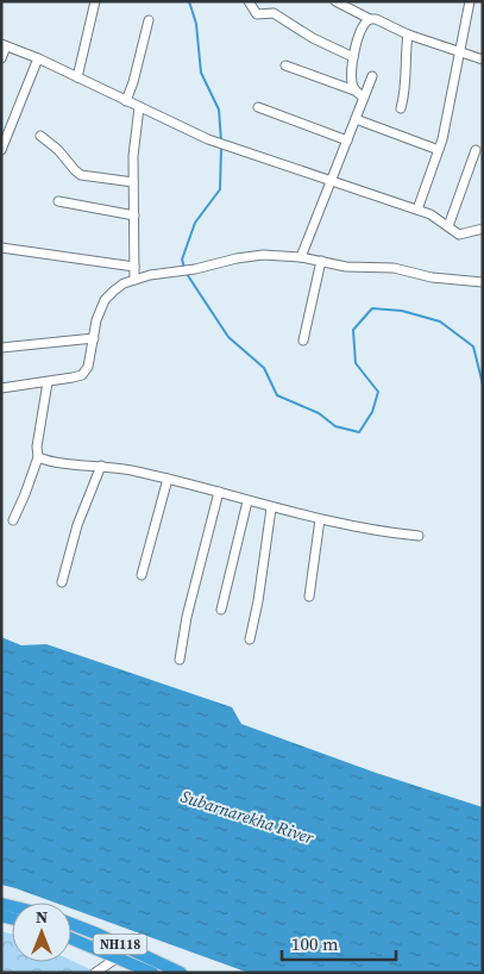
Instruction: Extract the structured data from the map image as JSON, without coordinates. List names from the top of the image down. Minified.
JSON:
{"streets":{"highway":["NH118"]},"water":["Subarnarekha River"],"scale_bar":"100 m","north":"top"}
